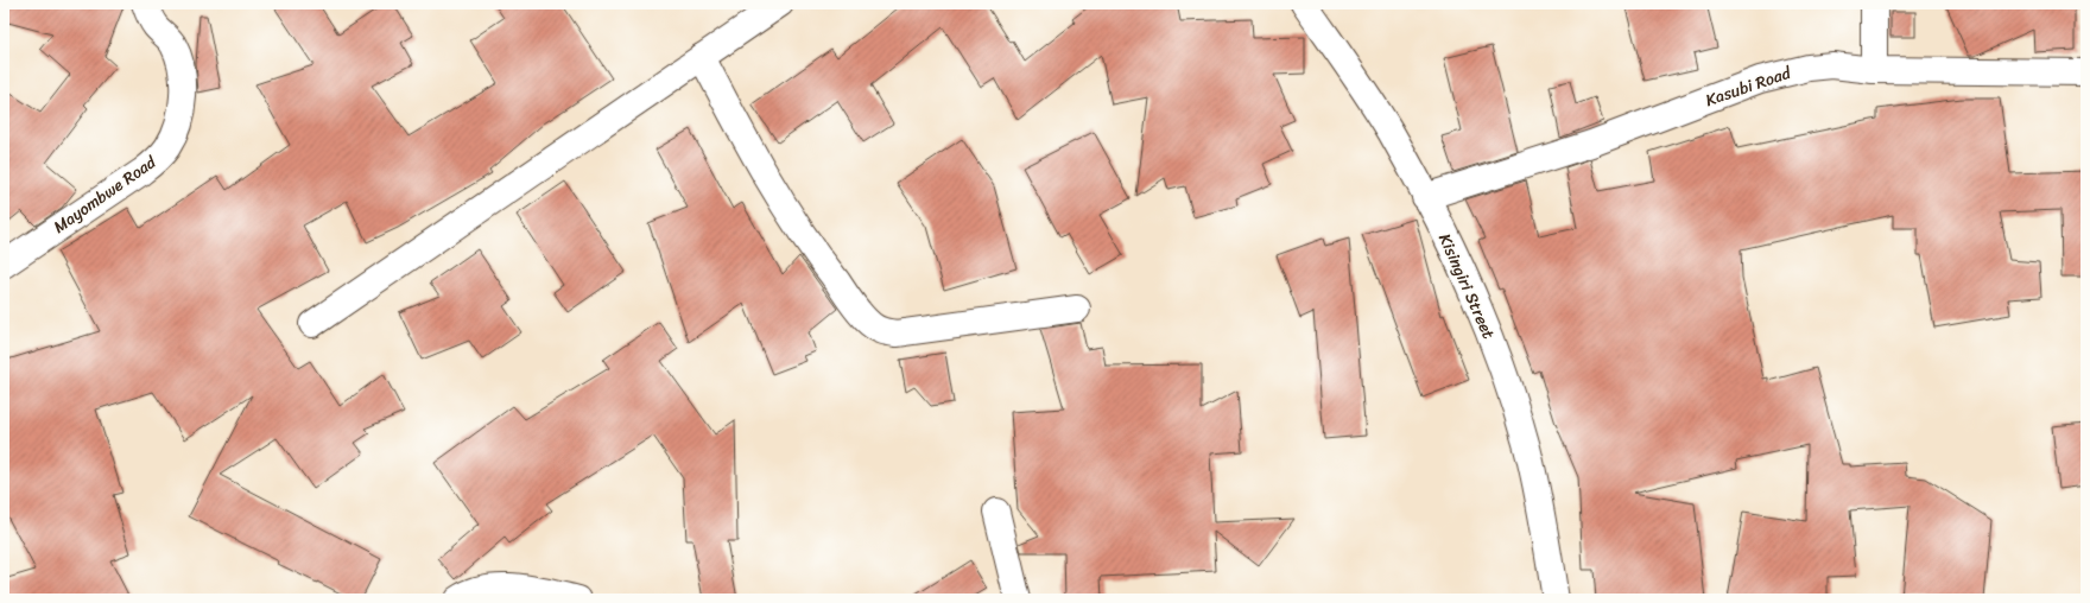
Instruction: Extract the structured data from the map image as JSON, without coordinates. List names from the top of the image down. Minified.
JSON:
{"streets":{"street":["Kasubi Road","Mayombwe Road","Kisingiri Street"]},"crossings":[["Kasubi Road","Kisingiri Street"]]}
